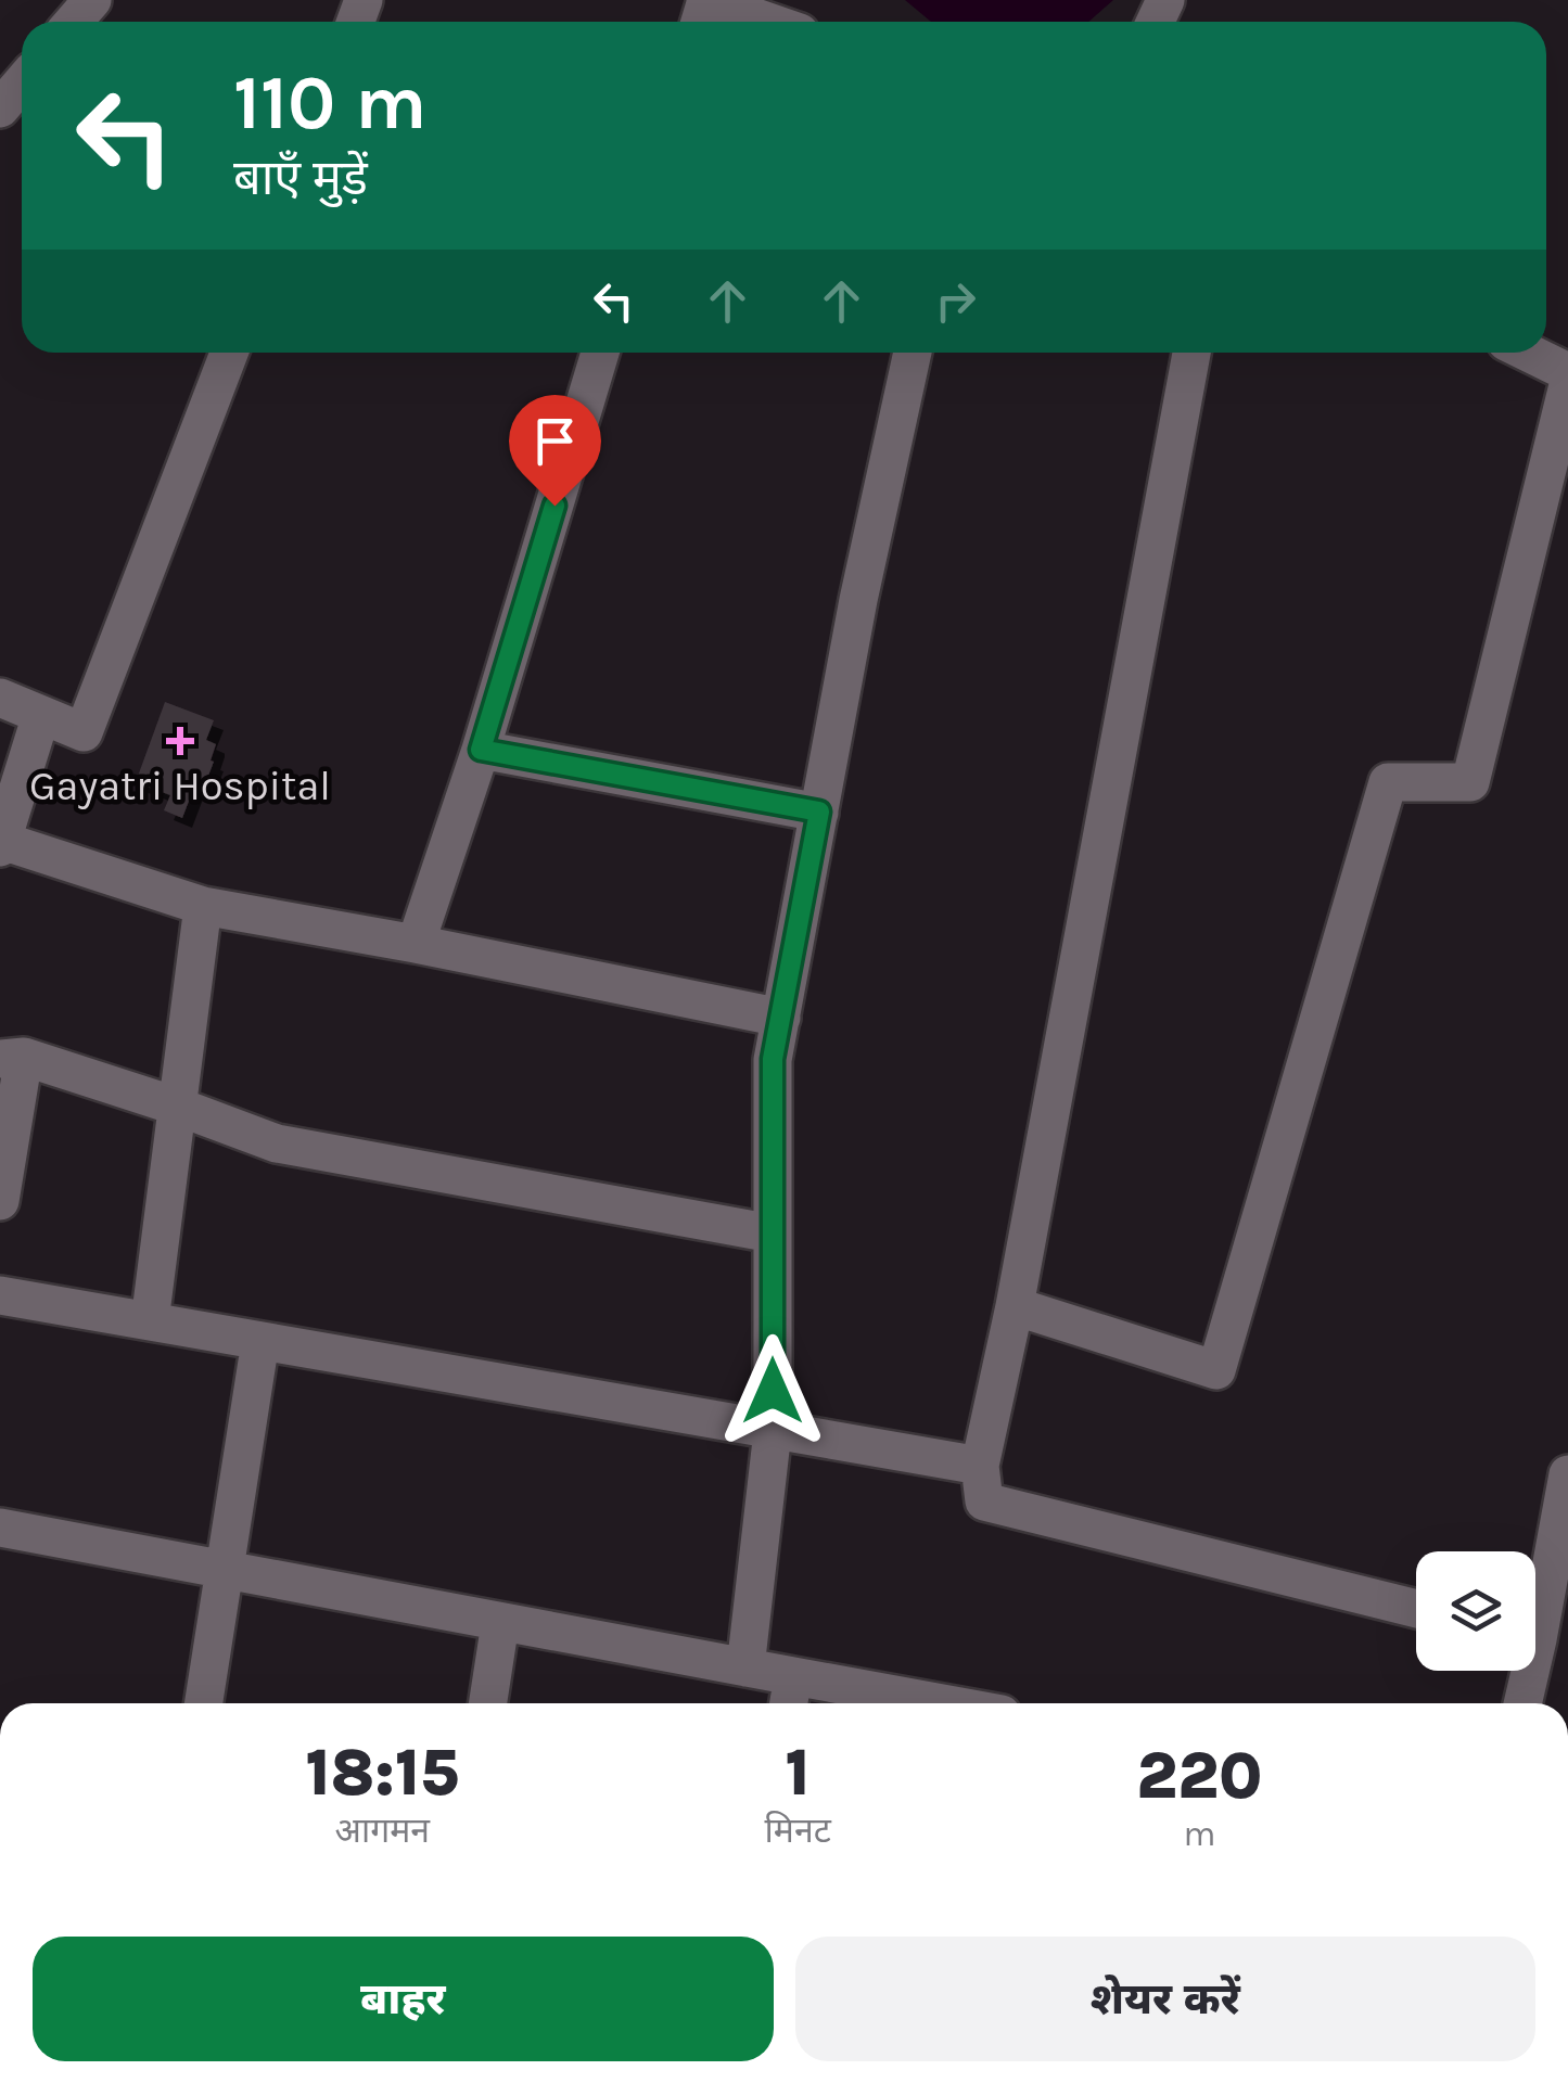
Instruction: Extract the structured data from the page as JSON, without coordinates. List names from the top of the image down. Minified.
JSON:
{"places":{"health":["Gayatri Hospital"]},"page":{"turn":["110 m","बाएँ मुड़ें"],"eta":["18:15","आगमन","1","मिनट","220","m"],"buttons":["बाहर","शेयर करें"]}}
